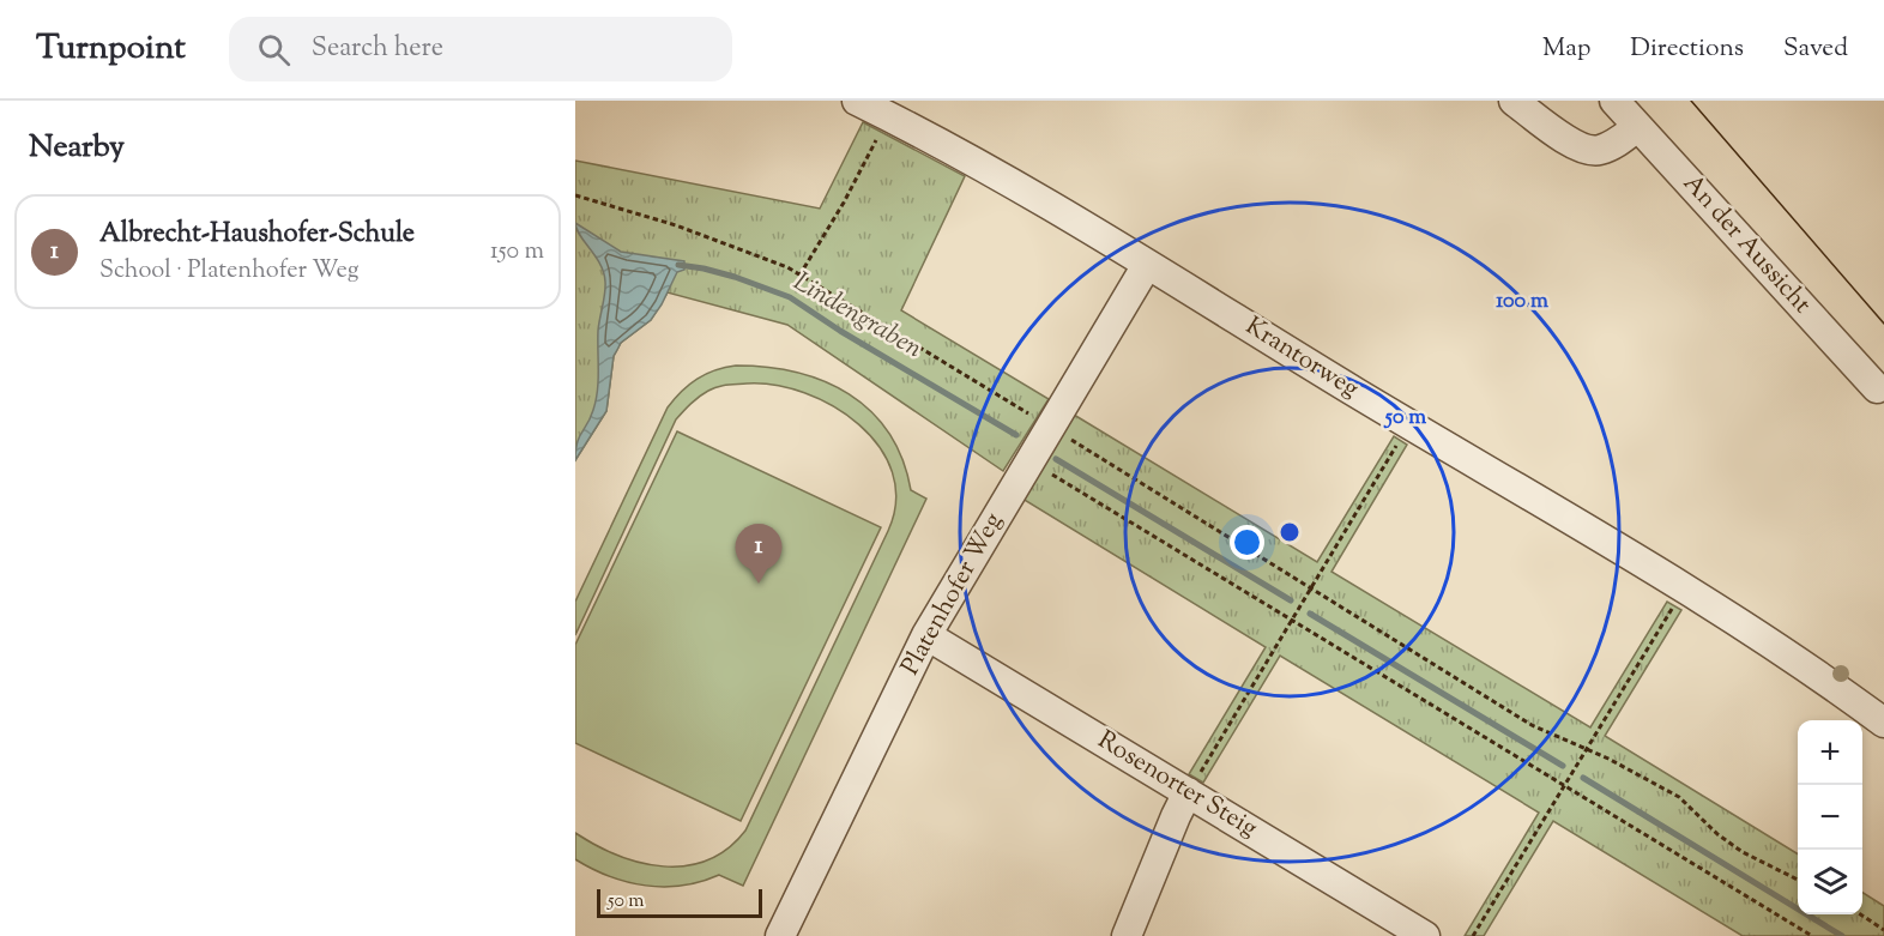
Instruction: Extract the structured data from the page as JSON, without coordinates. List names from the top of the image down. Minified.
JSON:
{"streets":{"street":["An der Aussicht","Krantorweg","Platenhofer Weg","Rosenorter Steig"]},"crossings":[["Krantorweg","Platenhofer Weg"],["Platenhofer Weg","Rosenorter Steig"]],"water":["Lindengraben"],"scale_bar":"50 m","page":{"header":"Turnpoint","search":"Search here","nav":["Map","Directions","Saved"],"heading":"Nearby","list":[{"mark":"1","name":"Albrecht-Haushofer-Schule","note":"School · Platenhofer Weg","value":"150 m"}],"pins":"1","map_buttons":["+","−"],"scale":"50 m"},"rings":["100 m","50 m"]}
